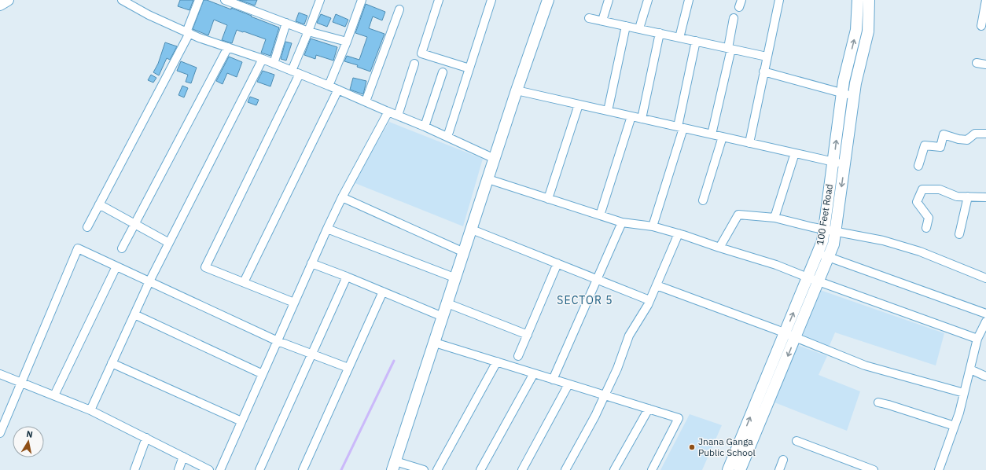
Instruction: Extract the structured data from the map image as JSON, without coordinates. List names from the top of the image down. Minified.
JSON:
{"streets":{"main road":["100 Feet Road"]},"districts":["SECTOR 5"],"places":["Jnana Ganga Public School"],"north":"top"}
